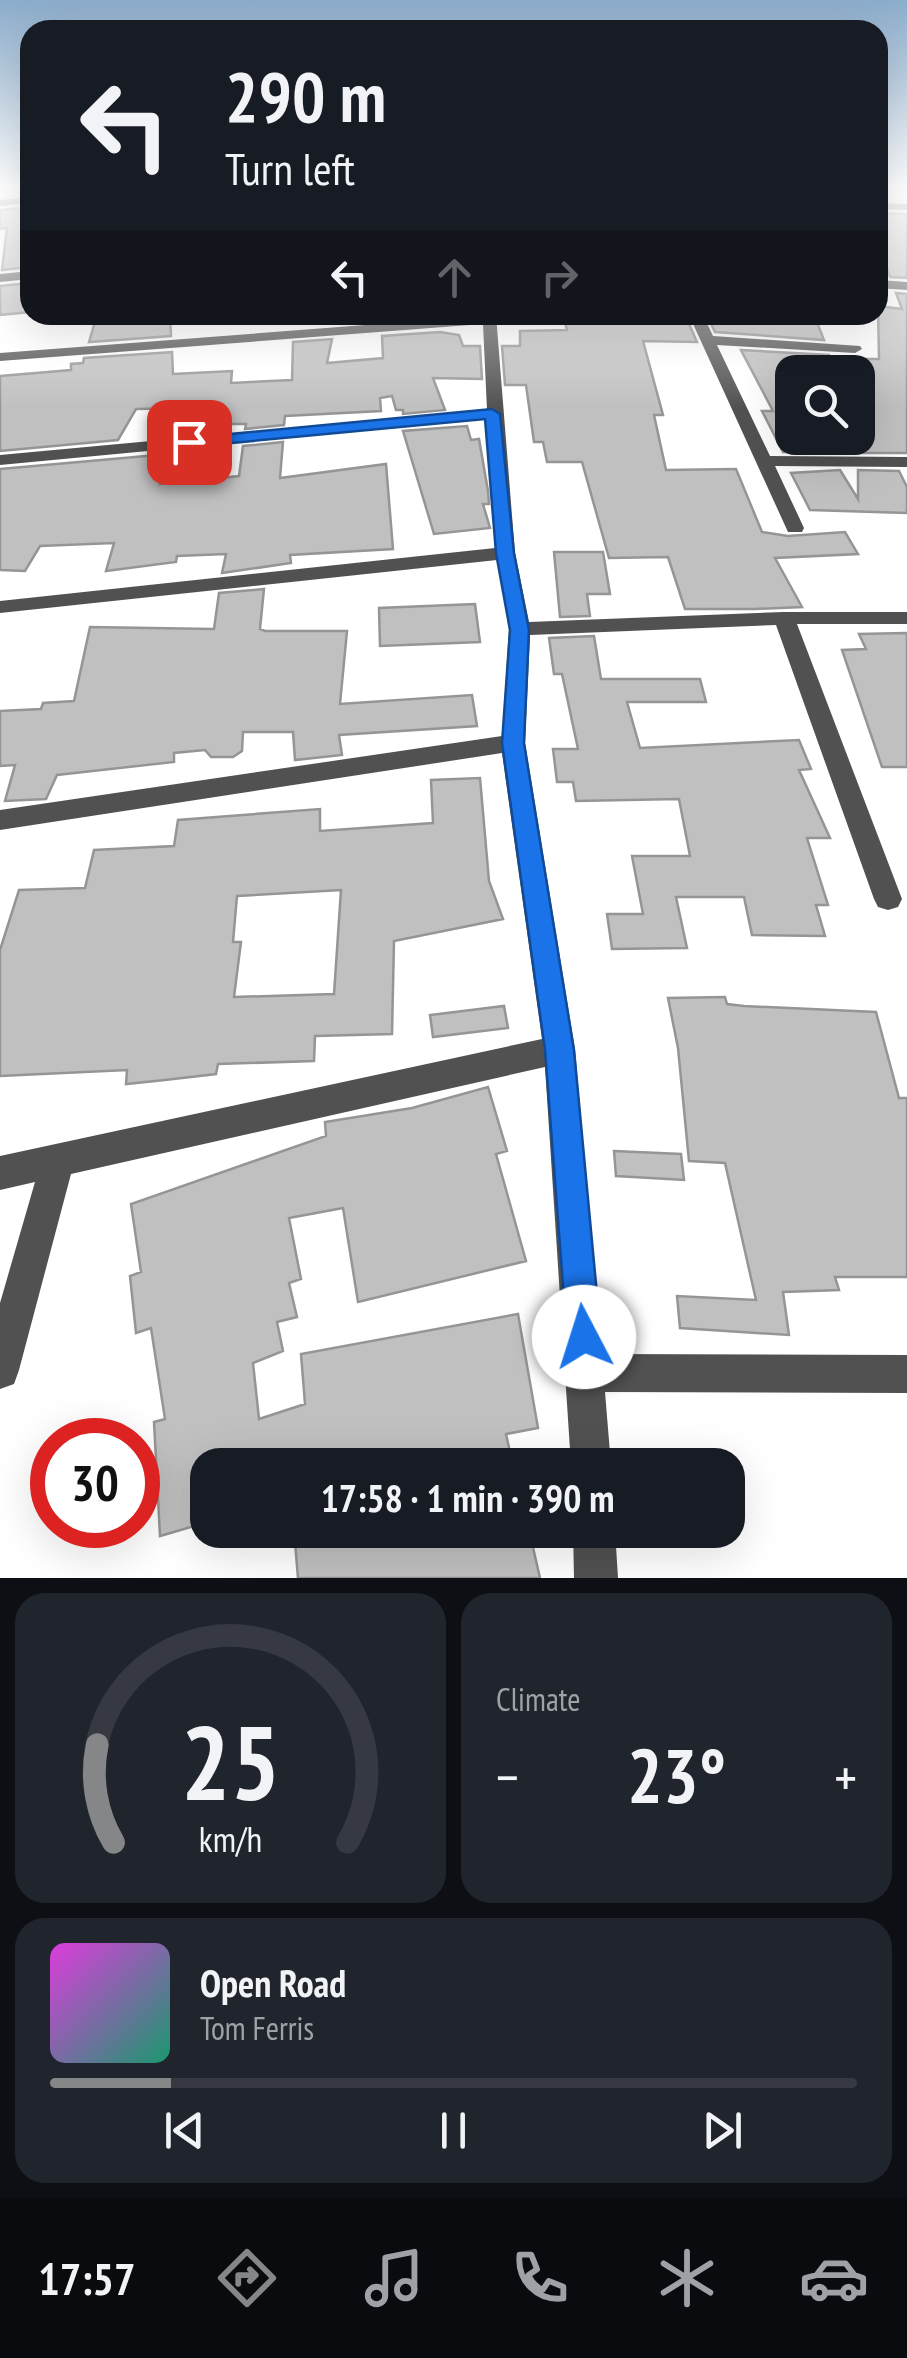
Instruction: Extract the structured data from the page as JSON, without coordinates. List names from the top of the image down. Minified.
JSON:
{"page":{"turn":["290 m","Turn left"],"limit":"30","trip":"17:58 · 1 min · 390 m","tile":"Climate","heat":["−","23°","+"],"song":["Open Road","Tom Ferris"],"tabs":"17:57","gauge":["25","km/h"]}}
